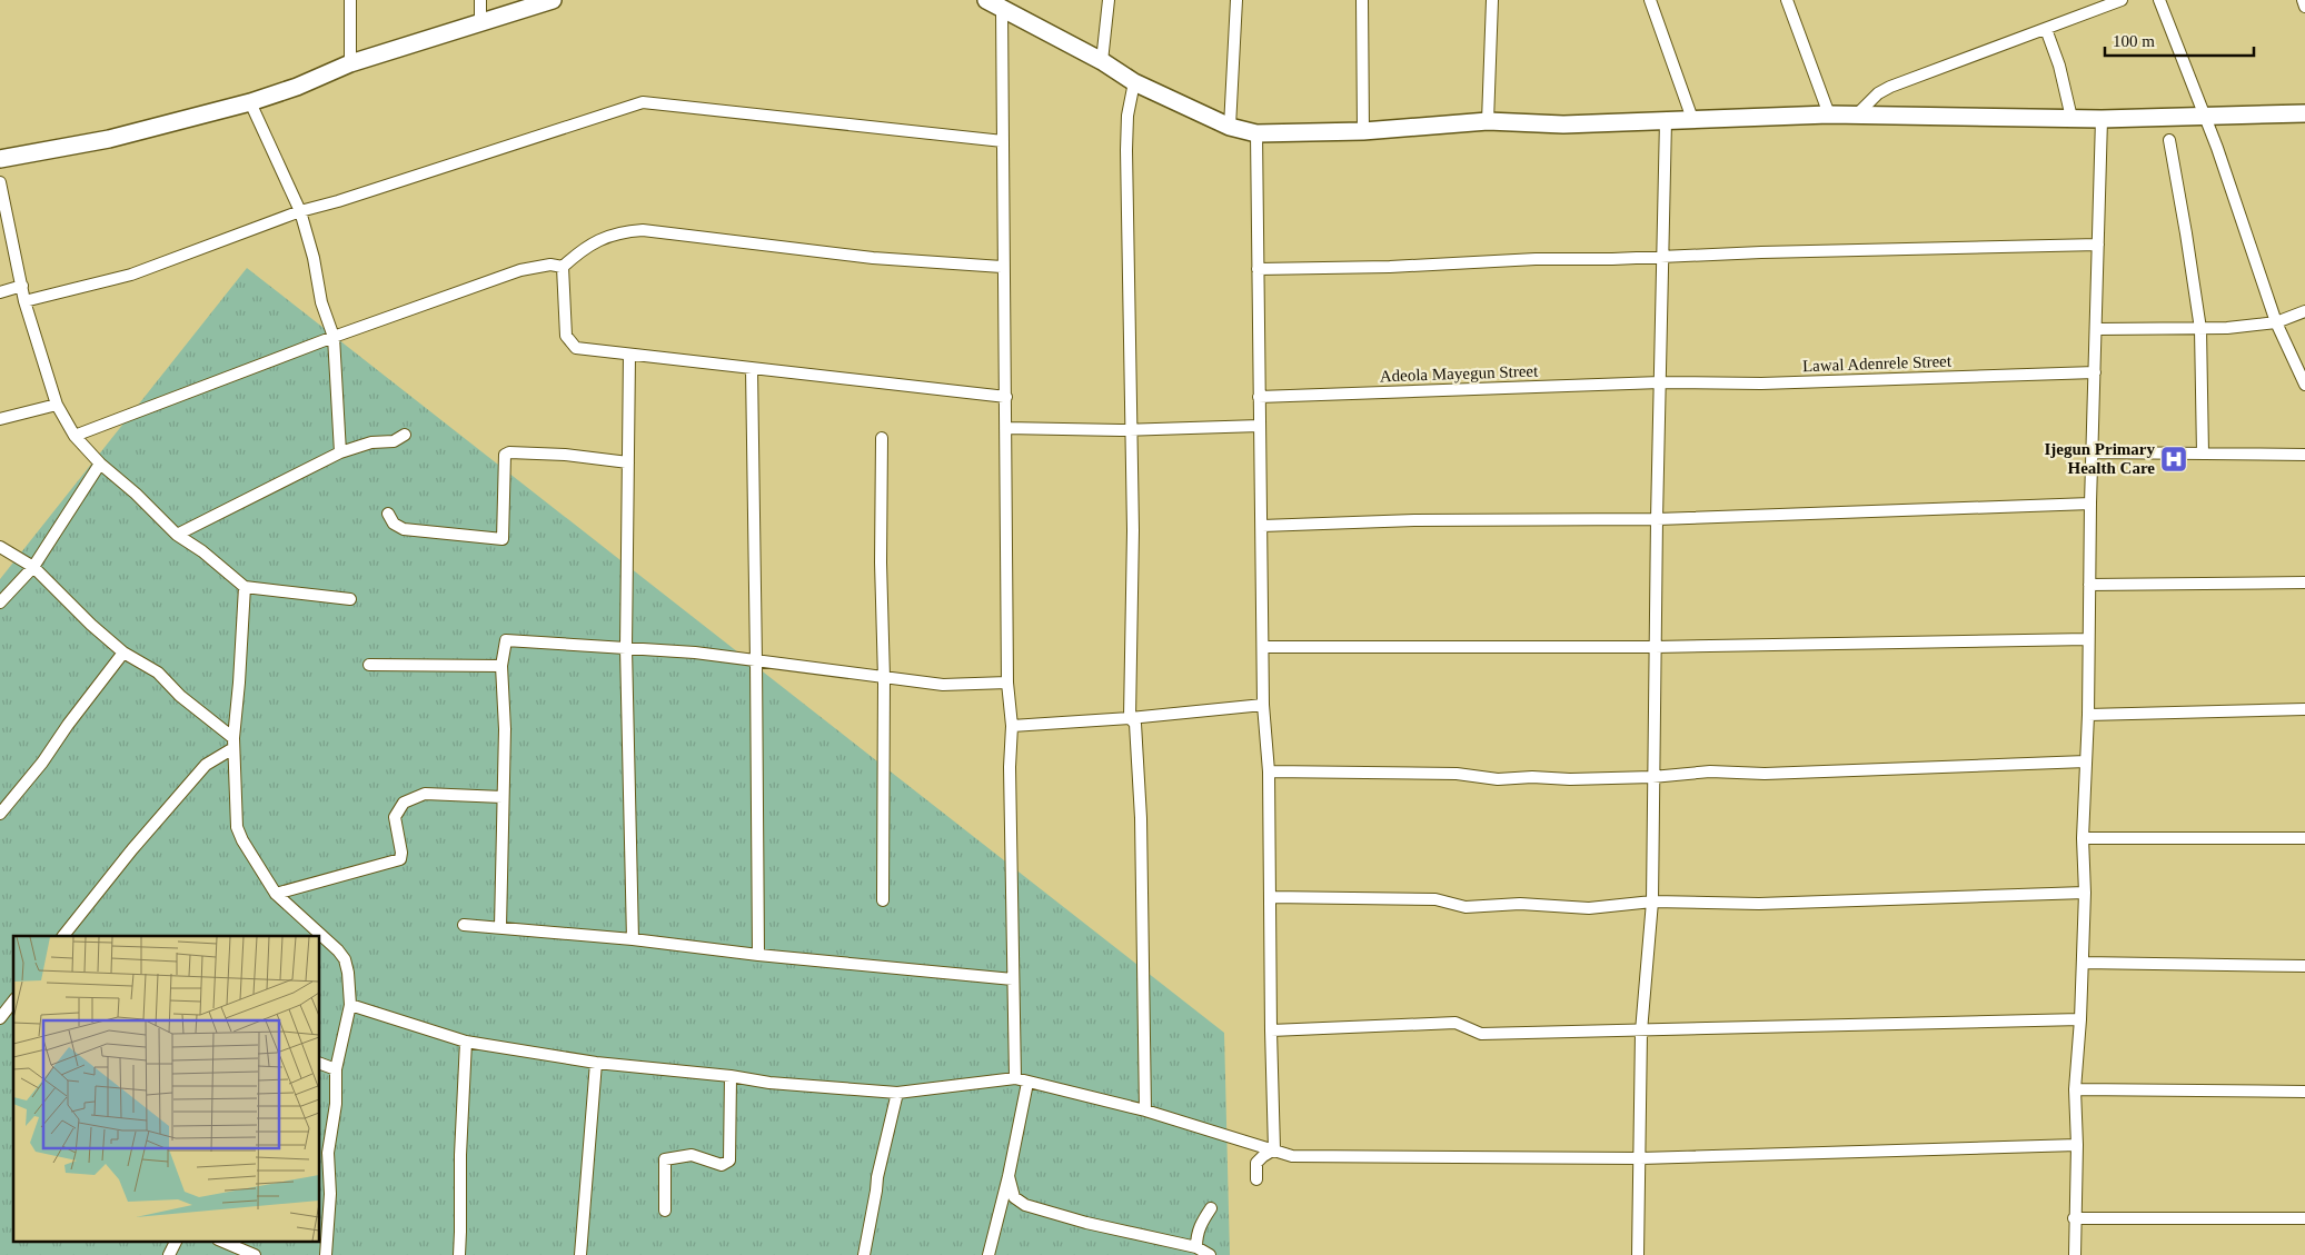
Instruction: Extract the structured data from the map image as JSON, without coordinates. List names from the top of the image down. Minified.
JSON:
{"streets":{"street":["Lawal Adenrele Street","Adeola Mayegun Street"]},"crossings":[["Lawal Adenrele Street","Adeola Mayegun Street"]],"places":{"hospital":["Ijegun Primary Health Care"]},"scale_bar":"100 m"}
